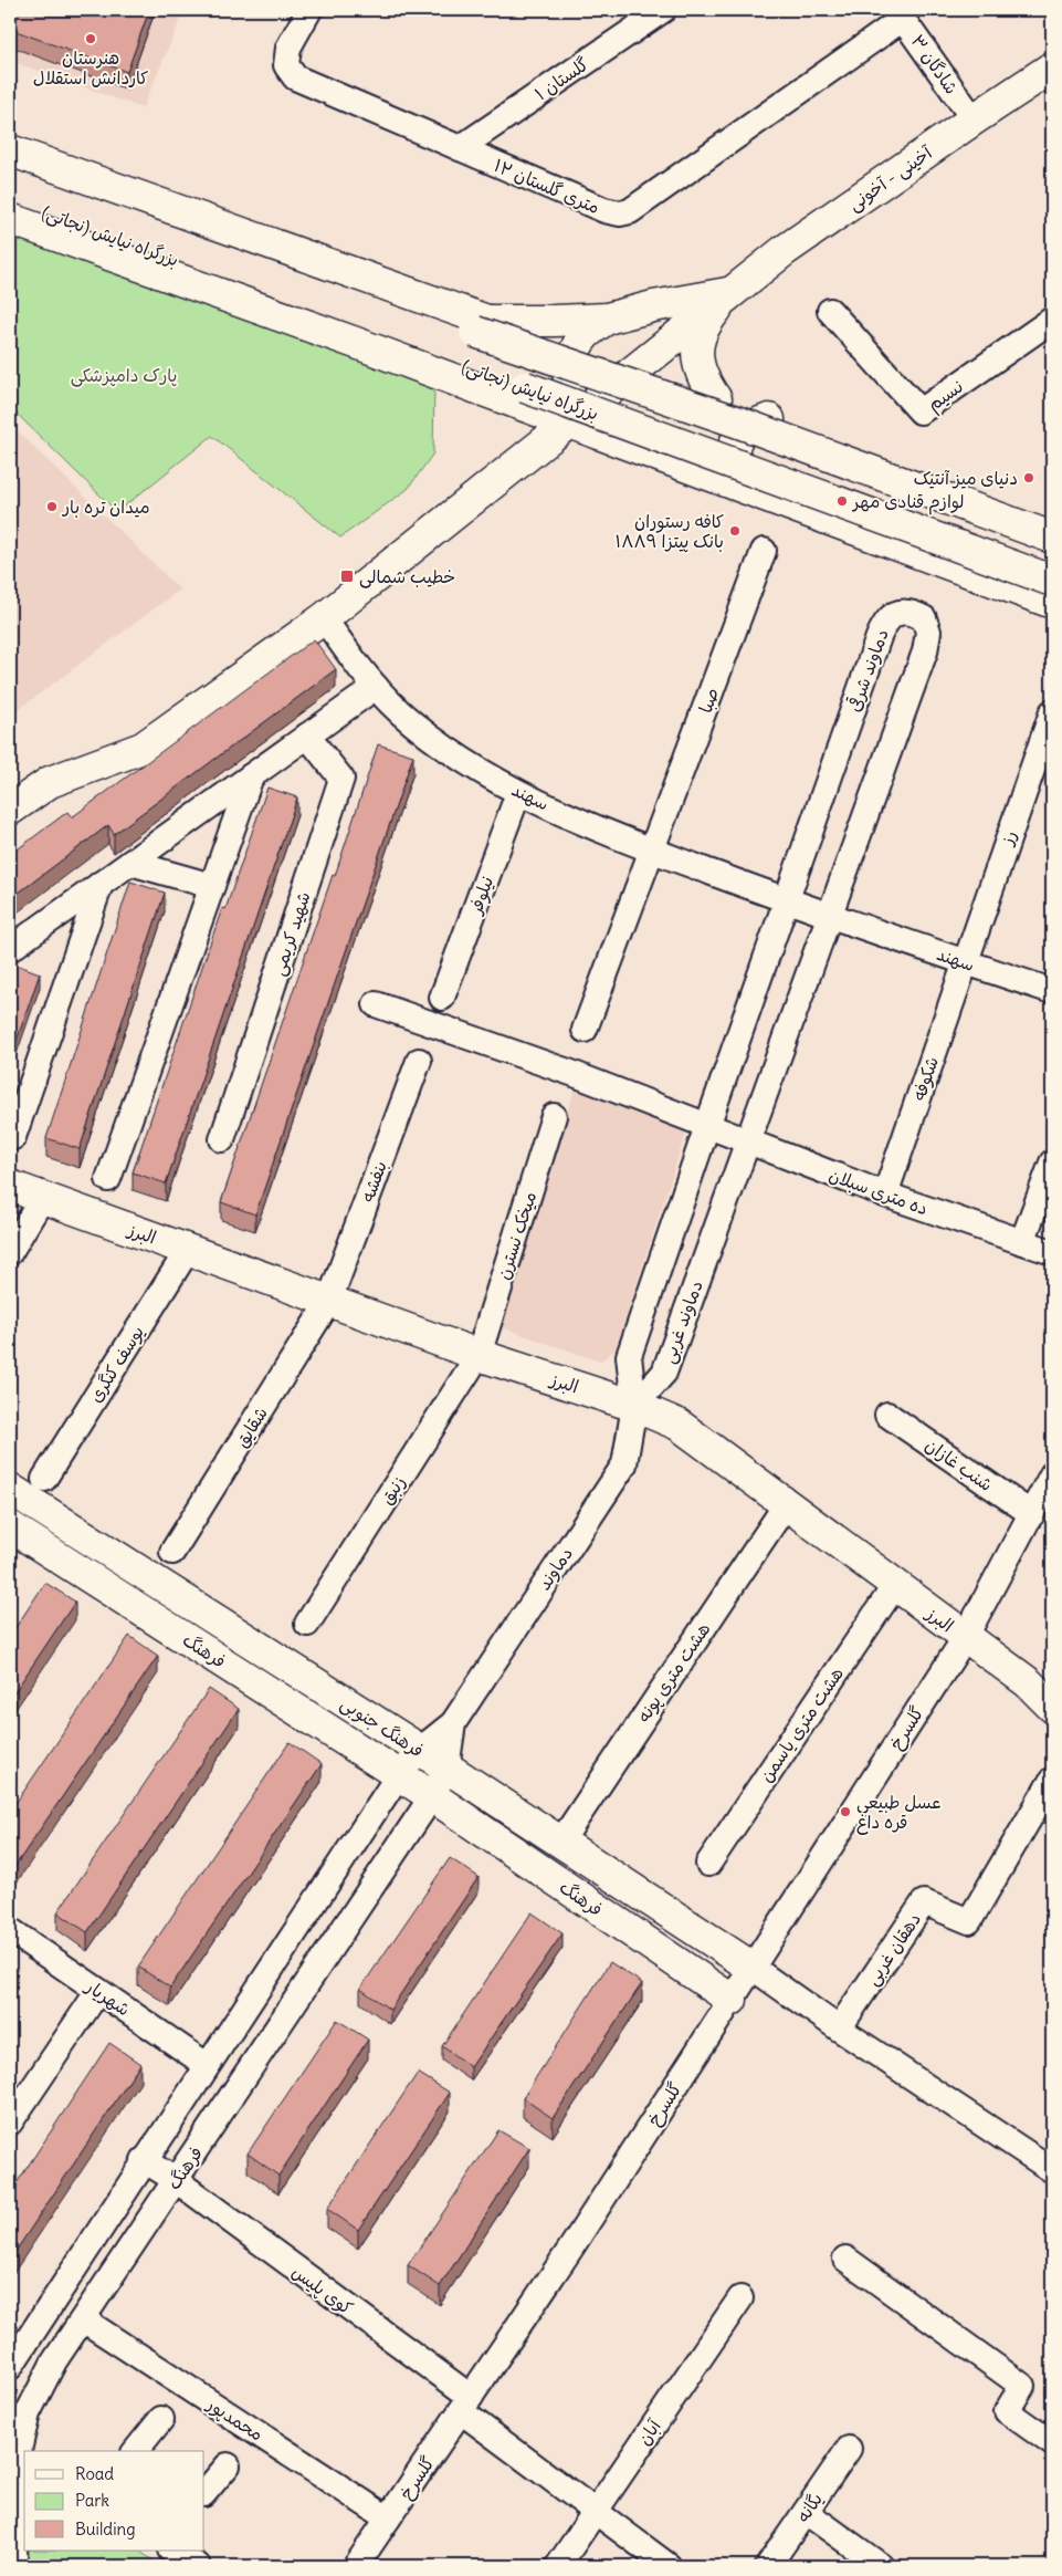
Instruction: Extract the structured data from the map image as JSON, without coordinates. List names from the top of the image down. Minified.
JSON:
{"streets":{"main road":["آخینی - آخونی","بزرگراه نیایش (نجاتی)","البرز","فرهنگ","فرهنگ جنوبی"],"street":["شادگان ۳","گلستان ۱","۱۲ متری گلستان","نسیم","دماوند شرقی","صبا","سهند","رز","نیلوفر","شهید کریمی","شکوفه","بنفشه","ده متری سبلان","میخک نسترن","دماوند غربی","یوسف کنگری","شقایق","شنب غازان","زنبق","دماوند","هشت متری پونه","هشت متری یاسمن","گلسرخ","دهقان غربی","شهریار","کوی پلیس","محمدپور","آبان","یگانه"]},"crossings":[["شادگان ۳","آخینی - آخونی"],["شادگان ۳","۱۲ متری گلستان"],["گلستان ۱","۱۲ متری گلستان"],["دماوند شرقی","سهند"],["دماوند شرقی","دماوند غربی"],["صبا","سهند"],["سهند","رز"],["سهند","نیلوفر"],["سهند","شکوفه"],["سهند","دماوند غربی"],["رز","شکوفه"],["شکوفه","ده متری سبلان"],["بنفشه","البرز"],["بنفشه","شقایق"],["ده متری سبلان","دماوند غربی"],["البرز","میخک نسترن"],["البرز","دماوند غربی"],["البرز","یوسف کنگری"],["البرز","شقایق"],["البرز","زنبق"],["البرز","دماوند"],["البرز","هشت متری پونه"],["البرز","هشت متری یاسمن"],["البرز","گلسرخ"],["میخک نسترن","زنبق"],["دماوند غربی","دماوند"],["شنب غازان","گلسرخ"],["دماوند","فرهنگ"],["فرهنگ","فرهنگ جنوبی"],["فرهنگ","گلسرخ"],["فرهنگ","کوی پلیس"],["فرهنگ","محمدپور"],["هشت متری پونه","فرهنگ جنوبی"],["فرهنگ جنوبی","گلسرخ"],["گلسرخ","کوی پلیس"],["گلسرخ","محمدپور"],["کوی پلیس","آبان"]],"parks":["پارک دامپزشکی"],"places":{"other":["هنرستان کاردانش استقلال","دنیای میز آنتیک","لوازم قنادی مهر","میدان تره بار","کافه رستوران بانک پیتزا ۱۸۸۹","عسل طبیعی قره داغ"],"transit":["خطیب شمالی"]},"legend":["Road","Park","Building"]}
